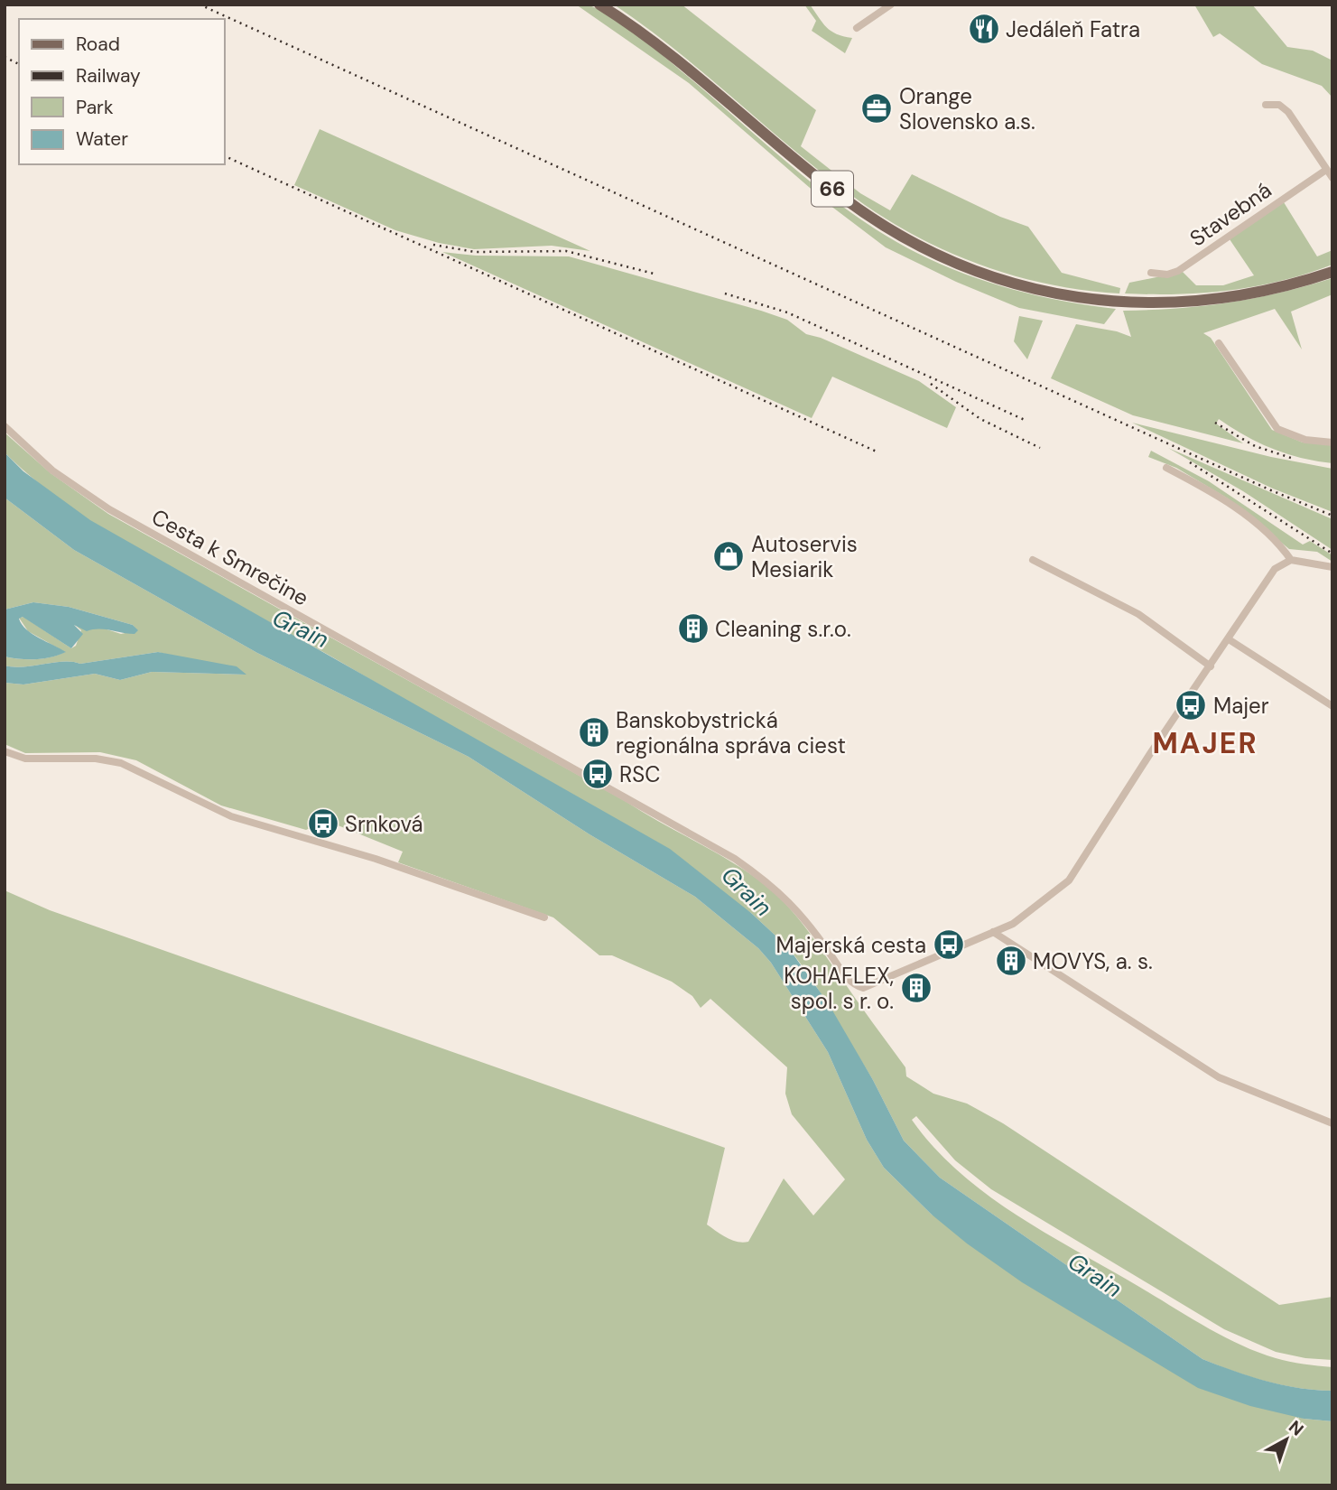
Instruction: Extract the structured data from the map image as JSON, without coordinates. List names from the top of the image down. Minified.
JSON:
{"streets":{"main road":["66"],"street":["Stavebná","Cesta k Smrečine"]},"districts":["MAJER"],"water":["Grain"],"places":{"restaurant":["Jedáleň Fatra"],"office":["Orange Slovensko a.s."],"shop":["Autoservis Mesiarik"],"building":["Cleaning s.r.o.","Banskobystrická regionálna správa ciest","MOVYS, a. s.","KOHAFLEX, spol. s r. o."],"bus stop":["Majer","RSC","Srnková","Majerská cesta"]},"legend":["Road","Railway","Park","Water"],"north":"top right"}
